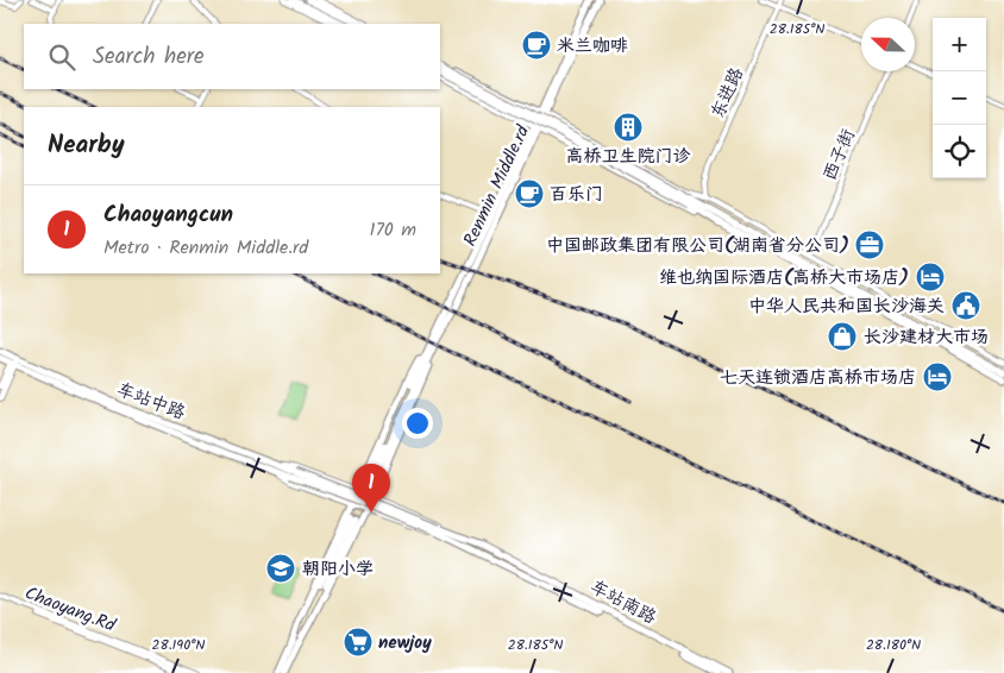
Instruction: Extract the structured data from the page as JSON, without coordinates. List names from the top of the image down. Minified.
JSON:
{"streets":{"main road":["Renmin Middle.rd","车站中路","车站南路"],"street":["东进路","西子街","Chaoyang.Rd"]},"crossings":[["车站中路","车站南路"]],"places":{"cafe":["米兰咖啡","百乐门"],"building":["高桥卫生院门诊"],"office":["中国邮政集团有限公司(湖南省分公司)"],"hotel":["维也纳国际酒店(高桥大市场店)","七天连锁酒店高桥市场店"],"public building":["中华人民共和国长沙海关"],"shop":["长沙建材大市场"],"school or university":["朝阳小学"],"supermarket":["newjoy"]},"north":"left","page":{"map_buttons":["+","−"],"search":"Search here","heading":"Nearby","list":[{"mark":"1","name":"Chaoyangcun","note":"Metro · Renmin Middle.rd","value":"170 m"}],"pins":"1"},"coordinates":["28.185°N","28.190°N","28.180°N"]}
